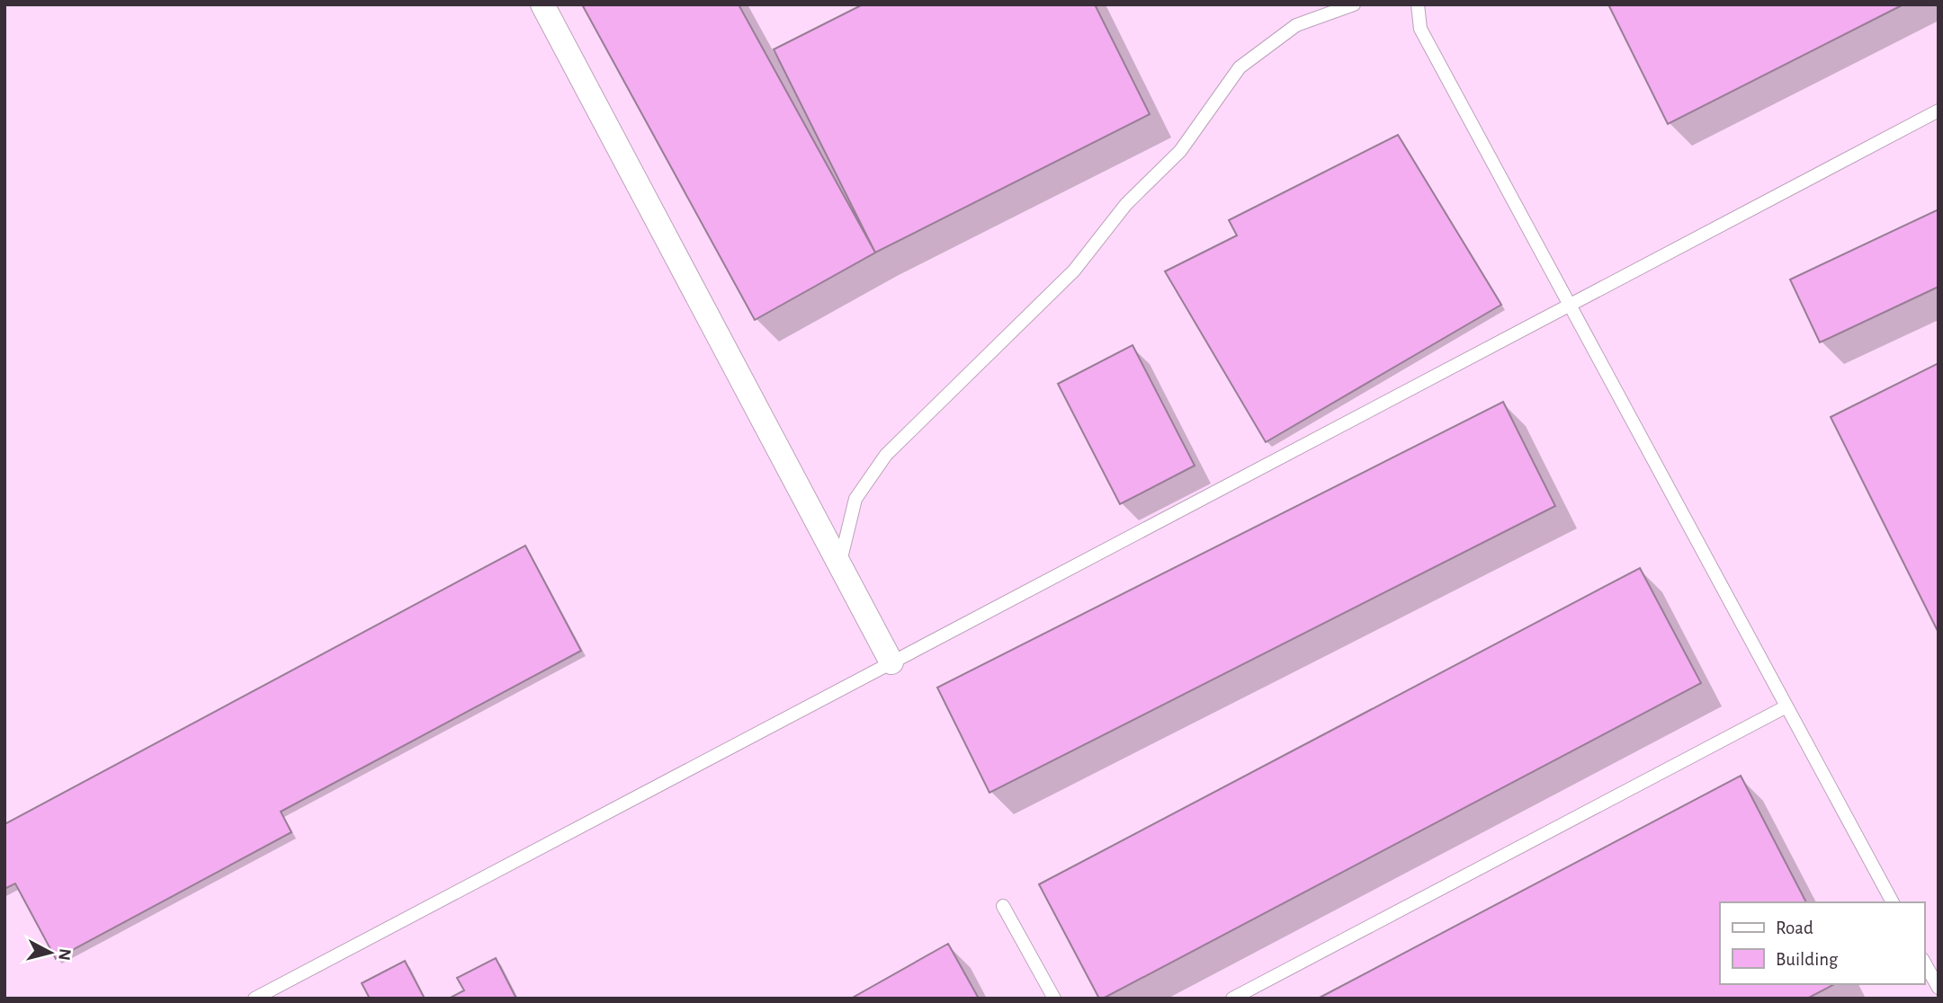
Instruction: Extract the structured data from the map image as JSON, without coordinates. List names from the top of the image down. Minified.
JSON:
{"legend":["Road","Building"],"north":"right"}
